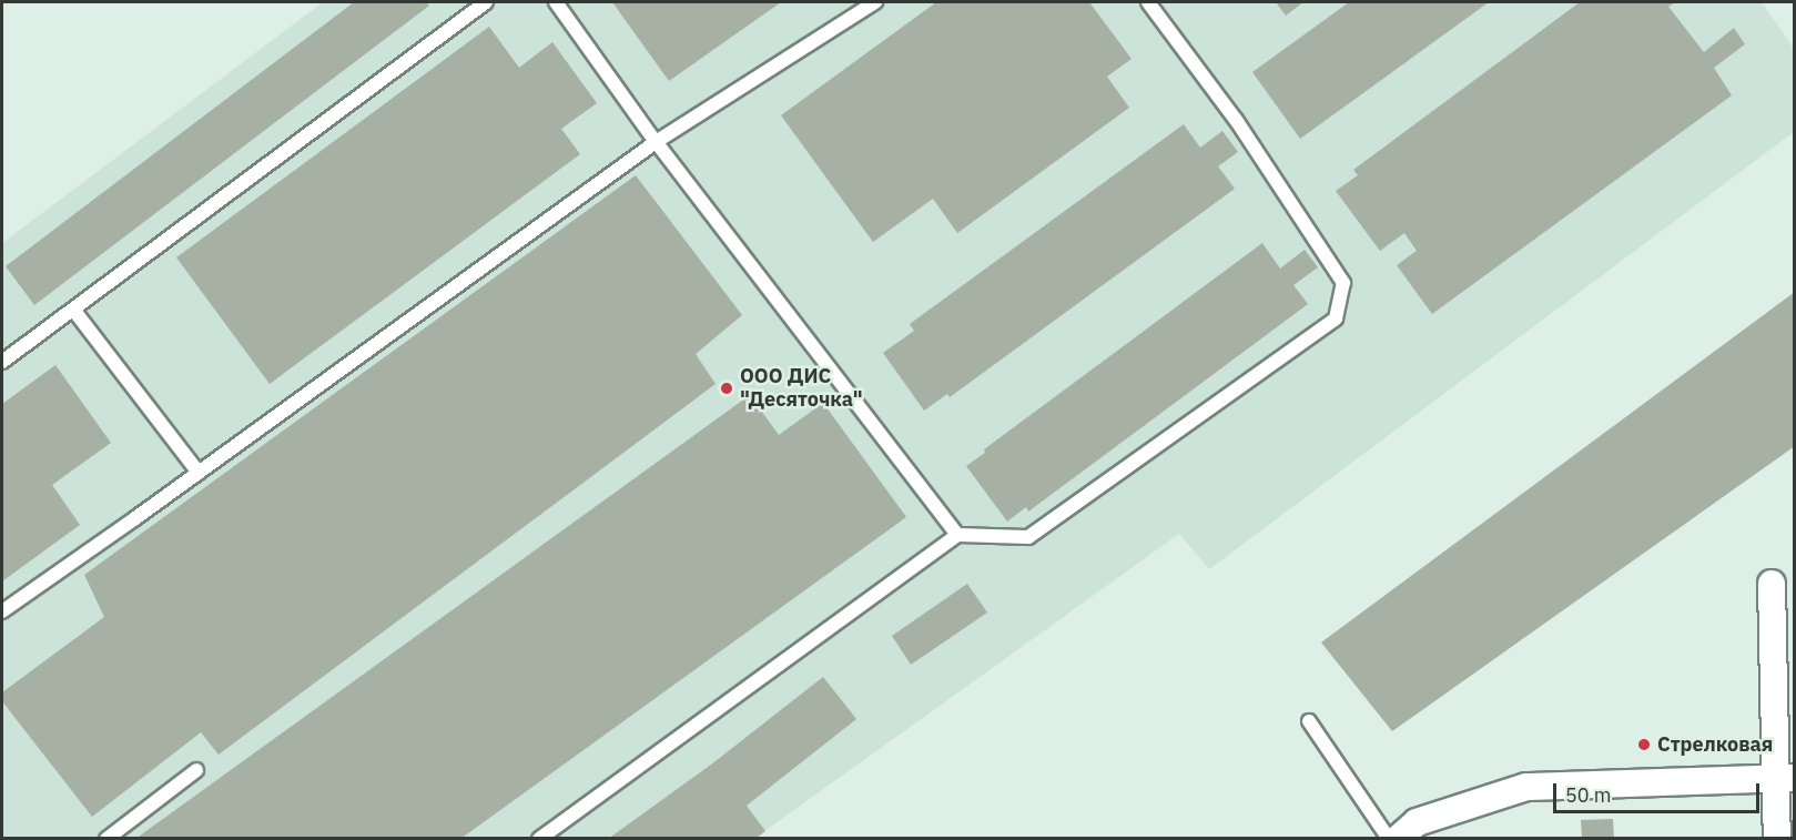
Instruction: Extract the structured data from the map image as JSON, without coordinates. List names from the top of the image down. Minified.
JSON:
{"places":["ООО ДИС \"Десяточка\"","Стрелковая"],"scale_bar":"50 m"}
